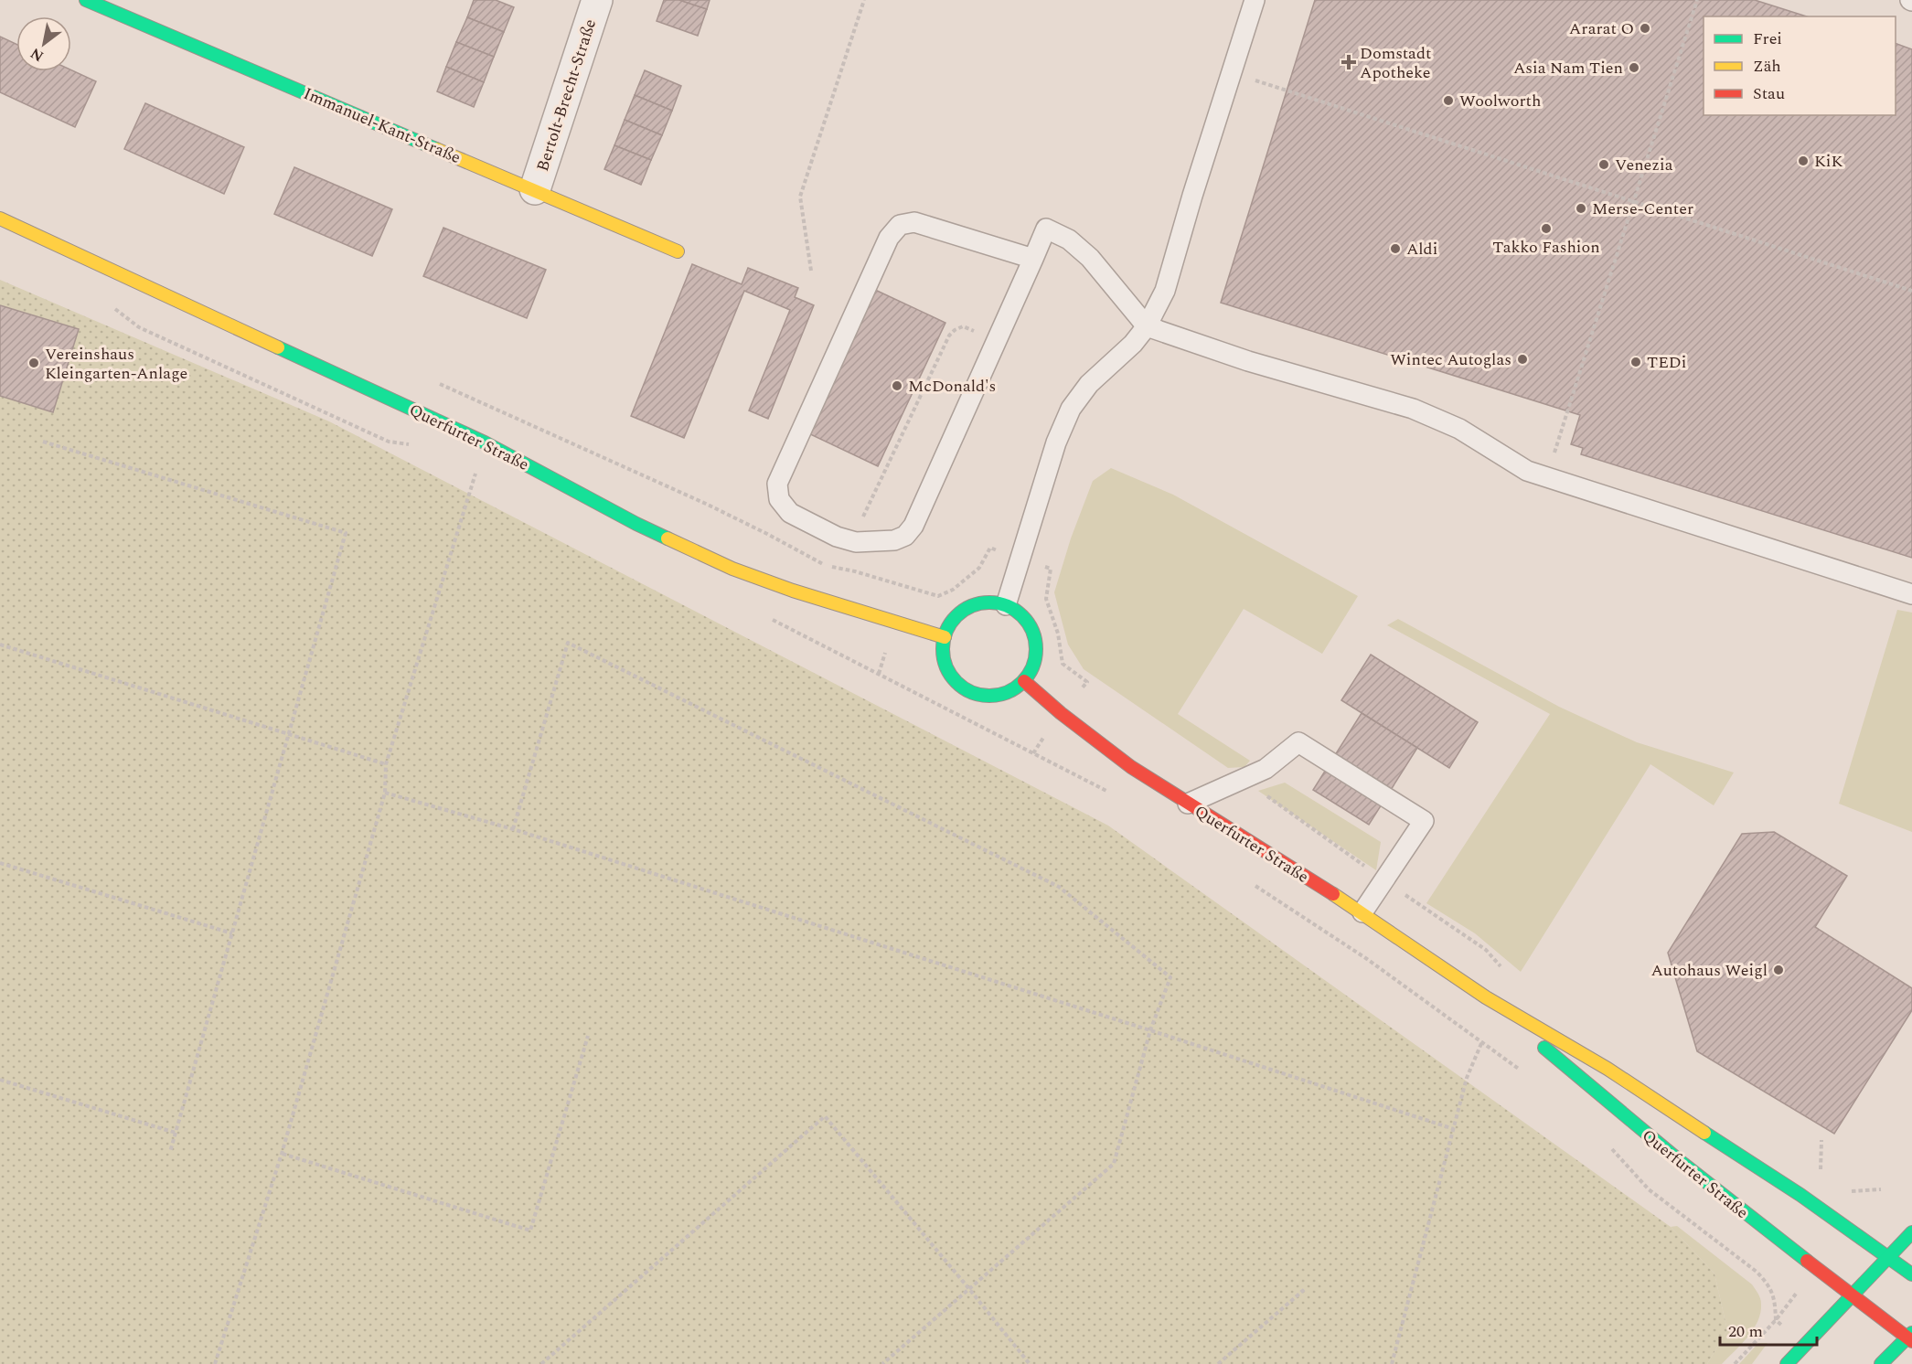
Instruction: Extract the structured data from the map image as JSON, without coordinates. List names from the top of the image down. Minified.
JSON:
{"streets":{"main road":["Immanuel-Kant-Straße","Querfurter Straße"],"street":["Bertolt-Brecht-Straße"]},"crossings":[["Bertolt-Brecht-Straße","Immanuel-Kant-Straße"]],"places":{"other":["Ararat O","Asia Nam Tien","Woolworth","KiK","Venezia","Merse-Center","Takko Fashion","Aldi","Wintec Autoglas","TEDi","Vereinshaus Kleingarten-Anlage","McDonald's","Autohaus Weigl"],"health":["Domstadt Apotheke"]},"legend":["Frei","Zäh","Stau"],"scale_bar":"20 m","north":"bottom left"}
